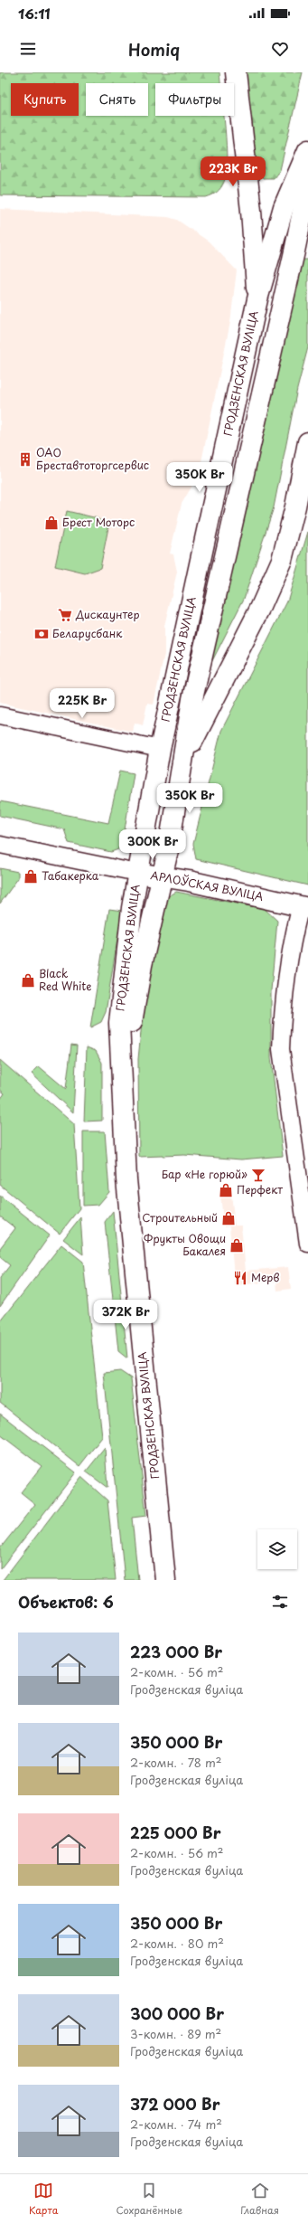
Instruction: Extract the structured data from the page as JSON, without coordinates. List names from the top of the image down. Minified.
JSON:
{"streets":{"main road":["ГРОДЗЕНСКАЯ ВУЛІЦА","АРЛОЎСКАЯ ВУЛІЦА"]},"crossings":[["ГРОДЗЕНСКАЯ ВУЛІЦА","АРЛОЎСКАЯ ВУЛІЦА"]],"places":{"building":["ОАО Бреставтоторгсервис"],"shop":["Брест Моторс","Табакерка","Black Red White","Перфект","Строительный","Фрукты Овощи Бакалея"],"supermarket":["Дискаунтер"],"bank":["Беларусбанк"],"bar":["Бар «Не горюй»"],"restaurant":["Мерв"]},"page":{"status":"16:11","header":"Homiq","chip":["Купить","Снять","Фильтры"],"price":["223K Br","350K Br","225K Br","350K Br","300K Br","372K Br"],"heading":"Объектов: 6","list":[{"name":"223 000 Br","note":"2-комн. · 56 m² · Гродзенская вуліца"},{"name":"350 000 Br","note":"2-комн. · 78 m² · Гродзенская вуліца"},{"name":"225 000 Br","note":"2-комн. · 56 m² · Гродзенская вуліца"},{"name":"350 000 Br","note":"2-комн. · 80 m² · Гродзенская вуліца"},{"name":"300 000 Br","note":"3-комн. · 89 m² · Гродзенская вуліца"},{"name":"372 000 Br","note":"2-комн. · 74 m² · Гродзенская вуліца"}],"tabs":["Карта","Сохранённые","Главная"]}}
